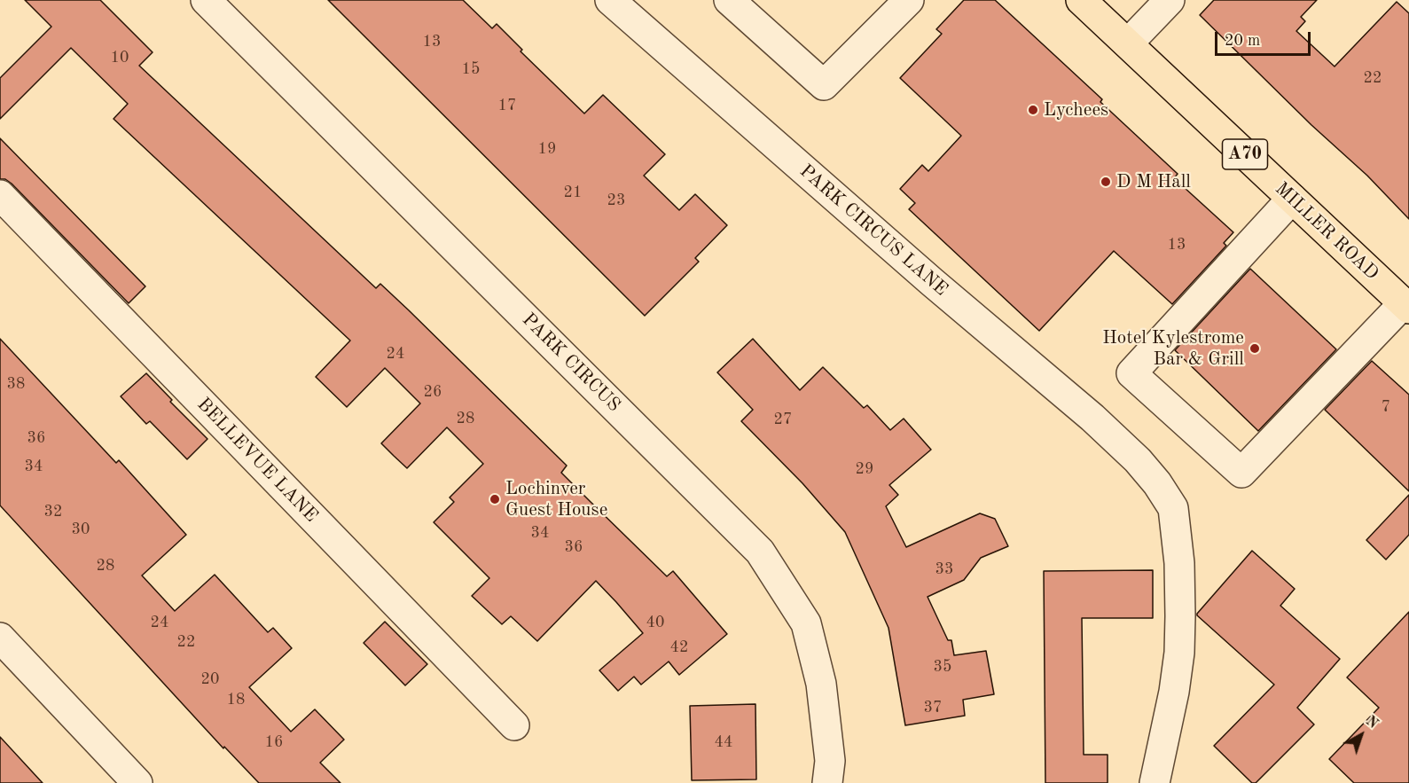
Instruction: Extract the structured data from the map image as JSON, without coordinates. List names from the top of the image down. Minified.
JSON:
{"streets":{"main road":["A70","MILLER ROAD"],"street":["PARK CIRCUS LANE","PARK CIRCUS","BELLEVUE LANE"]},"places":["Lychees","D M Hall","Hotel Kylestrome Bar & Grill","Lochinver Guest House"],"house_numbers":["13","10","15","22","17","19","21","23","13","24","38","26","7","28","27","36","34","29","32","30","34","36","28","33","24","40","22","42","35","20","18","37","16","44"],"scale_bar":"20 m","north":"top right"}
